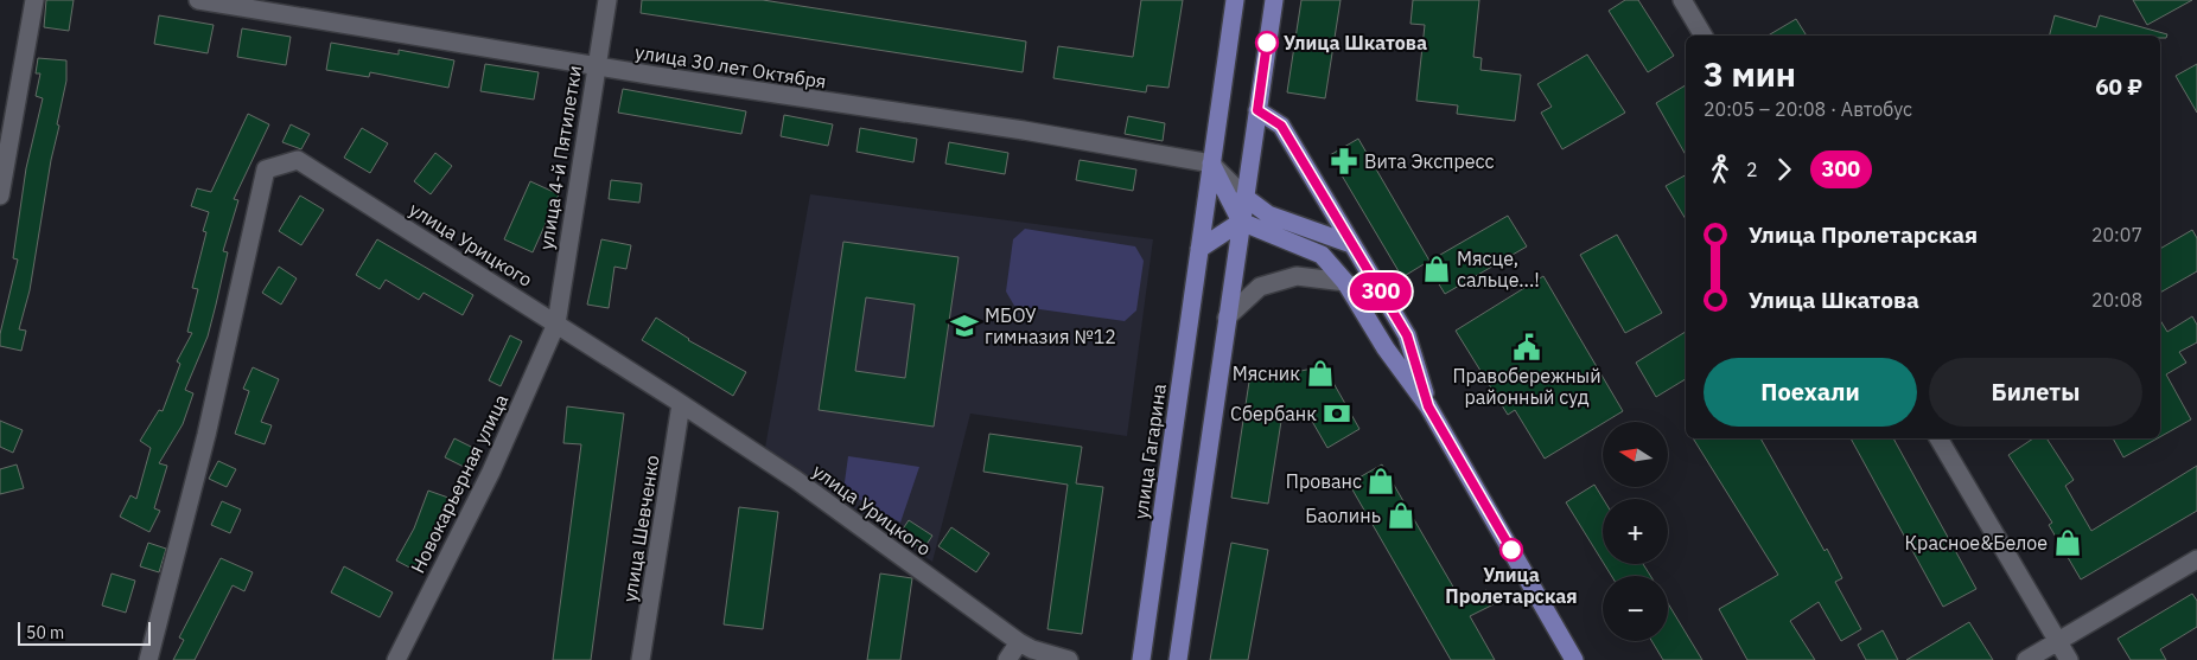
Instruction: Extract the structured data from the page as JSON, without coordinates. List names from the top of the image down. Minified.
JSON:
{"streets":{"main road":["улица Гагарина"],"street":["улица 30 лет Октября","улица 4-й Пятилетки","улица Урицкого","Новокарьерная улица","улица Шевченко"]},"crossings":[["улица 30 лет Октября","улица 4-й Пятилетки"],["улица 30 лет Октября","улица Гагарина"],["улица 4-й Пятилетки","улица Урицкого"],["улица 4-й Пятилетки","Новокарьерная улица"],["улица Урицкого","Новокарьерная улица"],["улица Урицкого","улица Шевченко"]],"places":{"other":["Улица Шкатова","Улица Пролетарская"],"pharmacy":["Вита Экспресс"],"shop":["Мясце, сальце...!","Мясник","Прованс","Баолинь","Красное&Белое"],"school or university":["МБОУ гимназия №12"],"public building":["Правобережный районный суд"],"bank":["Сбербанк"]},"lines":["bus line 300"],"scale_bar":"50 m","north":"left","page":{"on_map":"300","heading":["3 мин","20:05 – 20:08 · Автобус","60 ₽"],"legs":["2","300"],"list":[{"name":"Улица Пролетарская","value":"20:07"},{"name":"Улица Шкатова","value":"20:08"}],"buttons":["Поехали","Билеты"],"map_buttons":["+","−"],"scale":"50 m"}}
